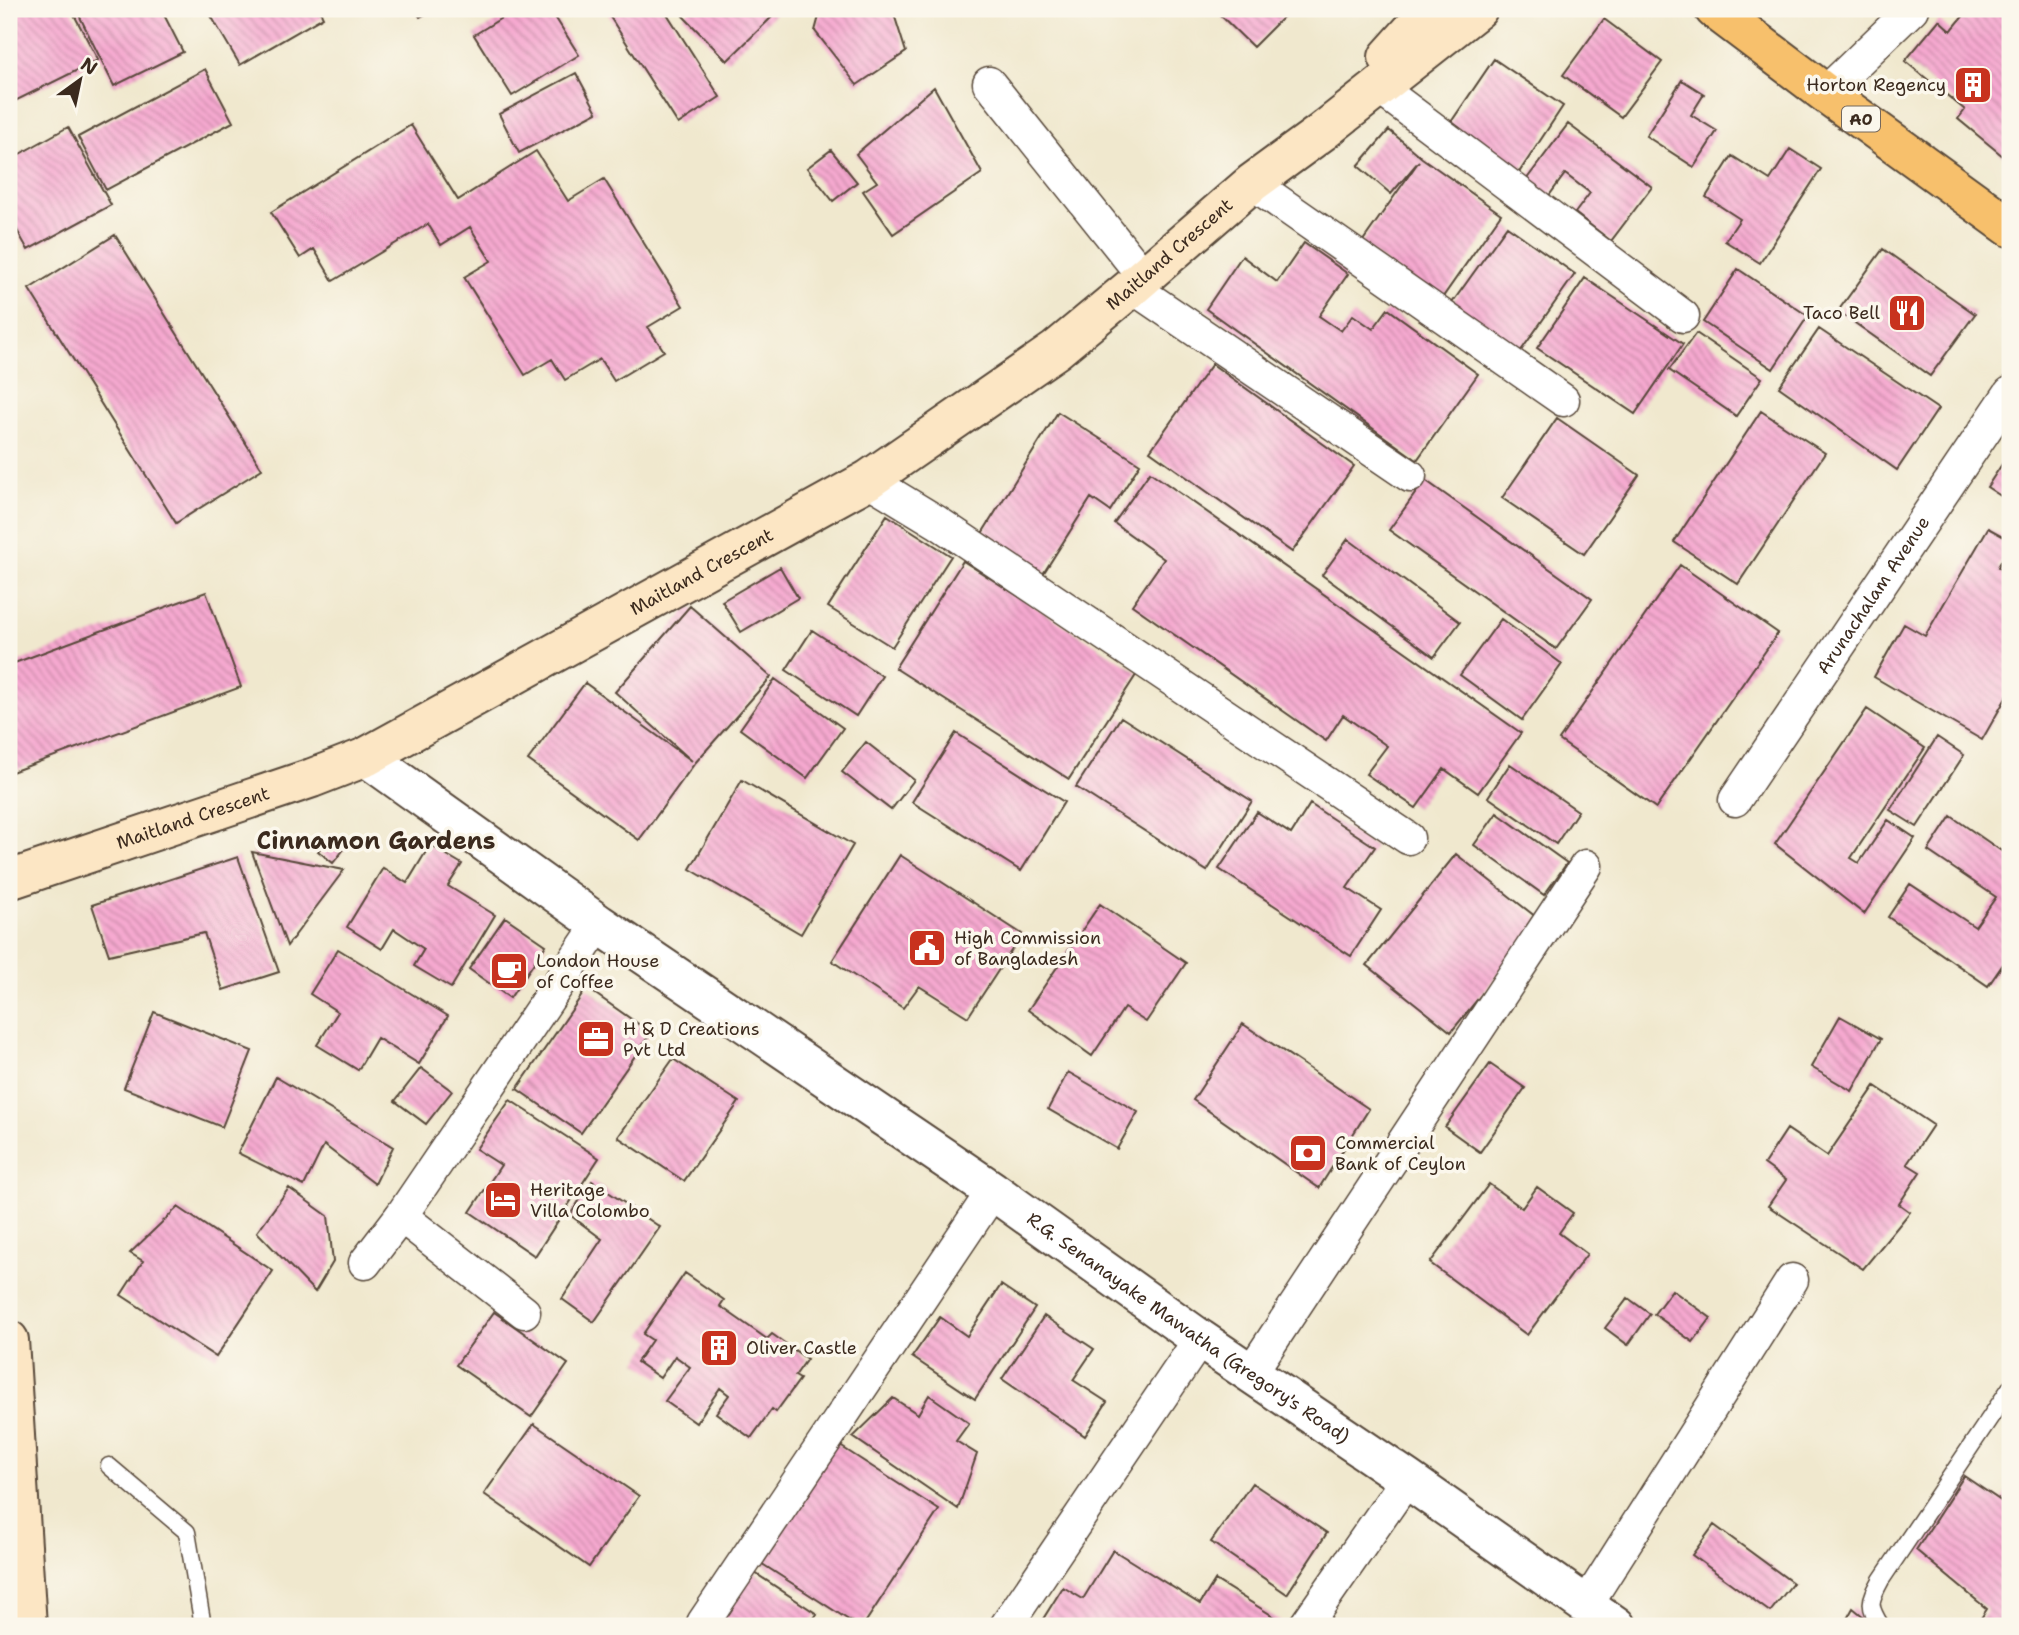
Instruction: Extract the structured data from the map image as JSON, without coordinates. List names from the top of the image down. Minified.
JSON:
{"streets":{"highway":["A0"],"main road":["Maitland Crescent"],"street":["Arunachalam Avenue","R.G. Senanayake Mawatha (Gregory's Road)"]},"crossings":[["Maitland Crescent","R.G. Senanayake Mawatha (Gregory's Road)"]],"districts":["Cinnamon Gardens"],"places":{"building":["Horton Regency","Oliver Castle"],"restaurant":["Taco Bell"],"public building":["High Commission of Bangladesh"],"cafe":["London House of Coffee"],"office":["H & D Creations Pvt Ltd"],"bank":["Commercial Bank of Ceylon"],"hotel":["Heritage Villa Colombo"]},"north":"top right"}
